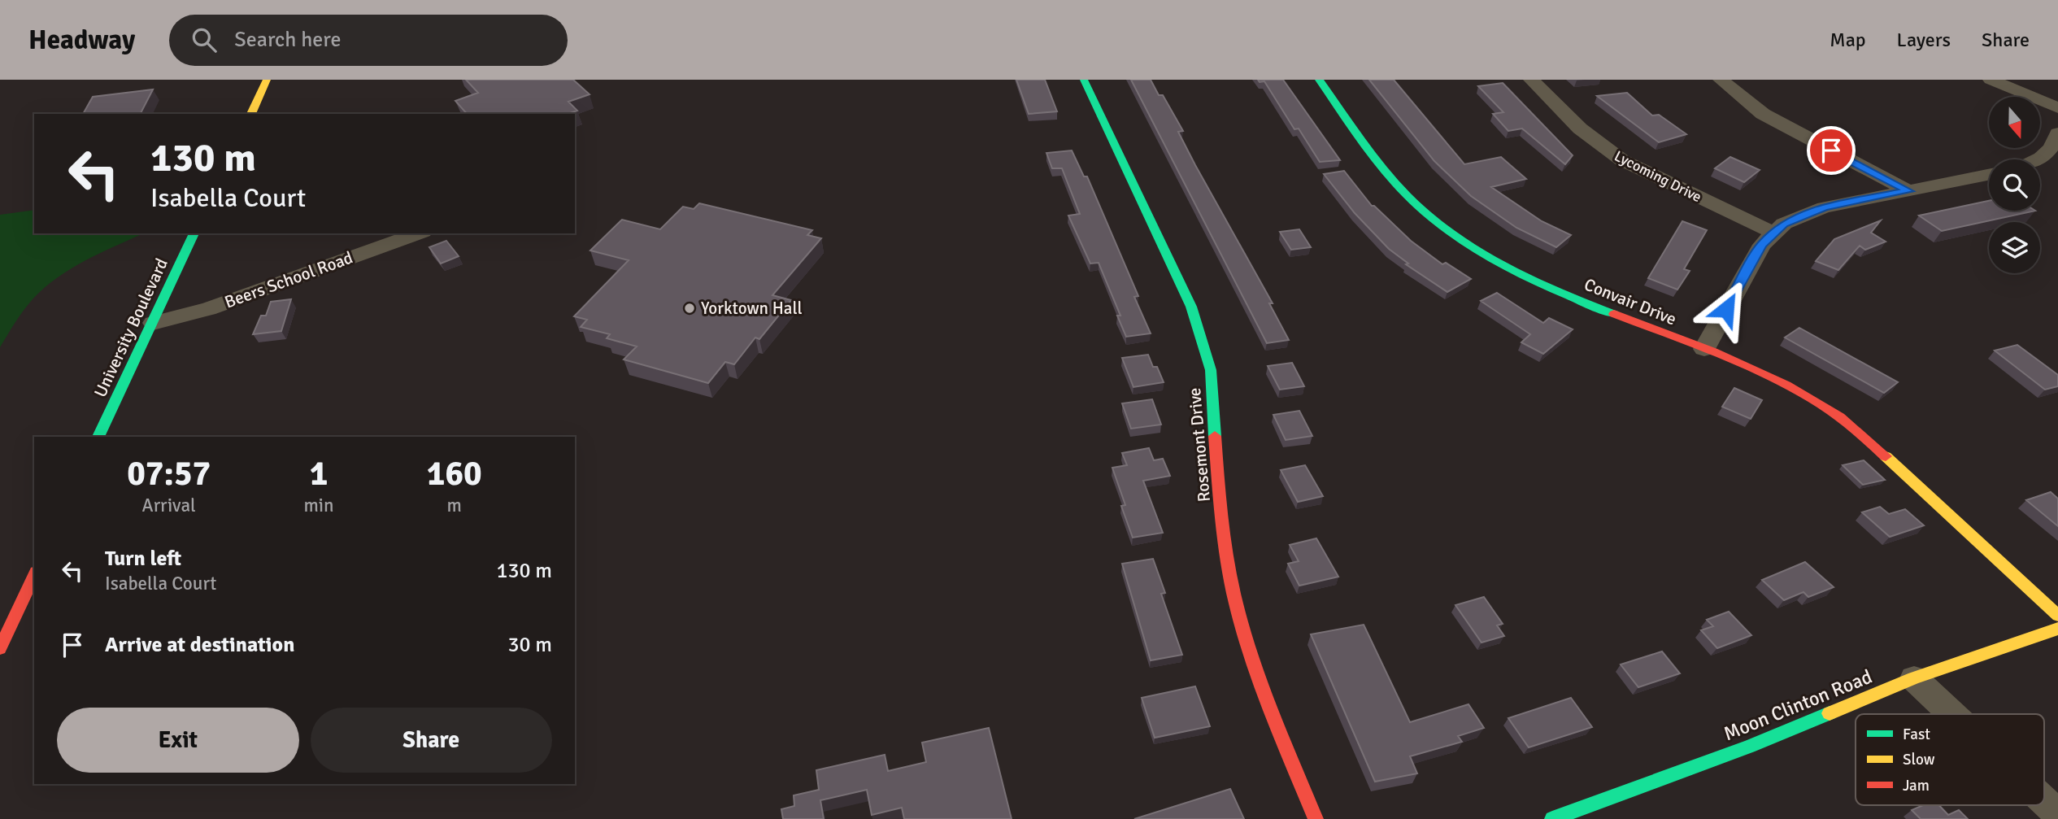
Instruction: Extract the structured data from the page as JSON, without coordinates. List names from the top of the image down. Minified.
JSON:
{"streets":{"street":["Lycoming Drive","Beers School Road","Convair Drive","University Boulevard","Rosemont Drive","Moon Clinton Road"]},"crossings":[["Beers School Road","University Boulevard"]],"places":["Yorktown Hall"],"legend":["Fast","Slow","Jam"],"north":"bottom","page":{"header":"Headway","search":"Search here","nav":["Map","Layers","Share"],"turn":["130 m","Isabella Court"],"eta":["07:57","Arrival","1","min","160","m"],"list":[{"name":"Turn left","note":"Isabella Court","value":"130 m"},{"name":"Arrive at destination","value":"30 m"}],"buttons":["Exit","Share"]}}
